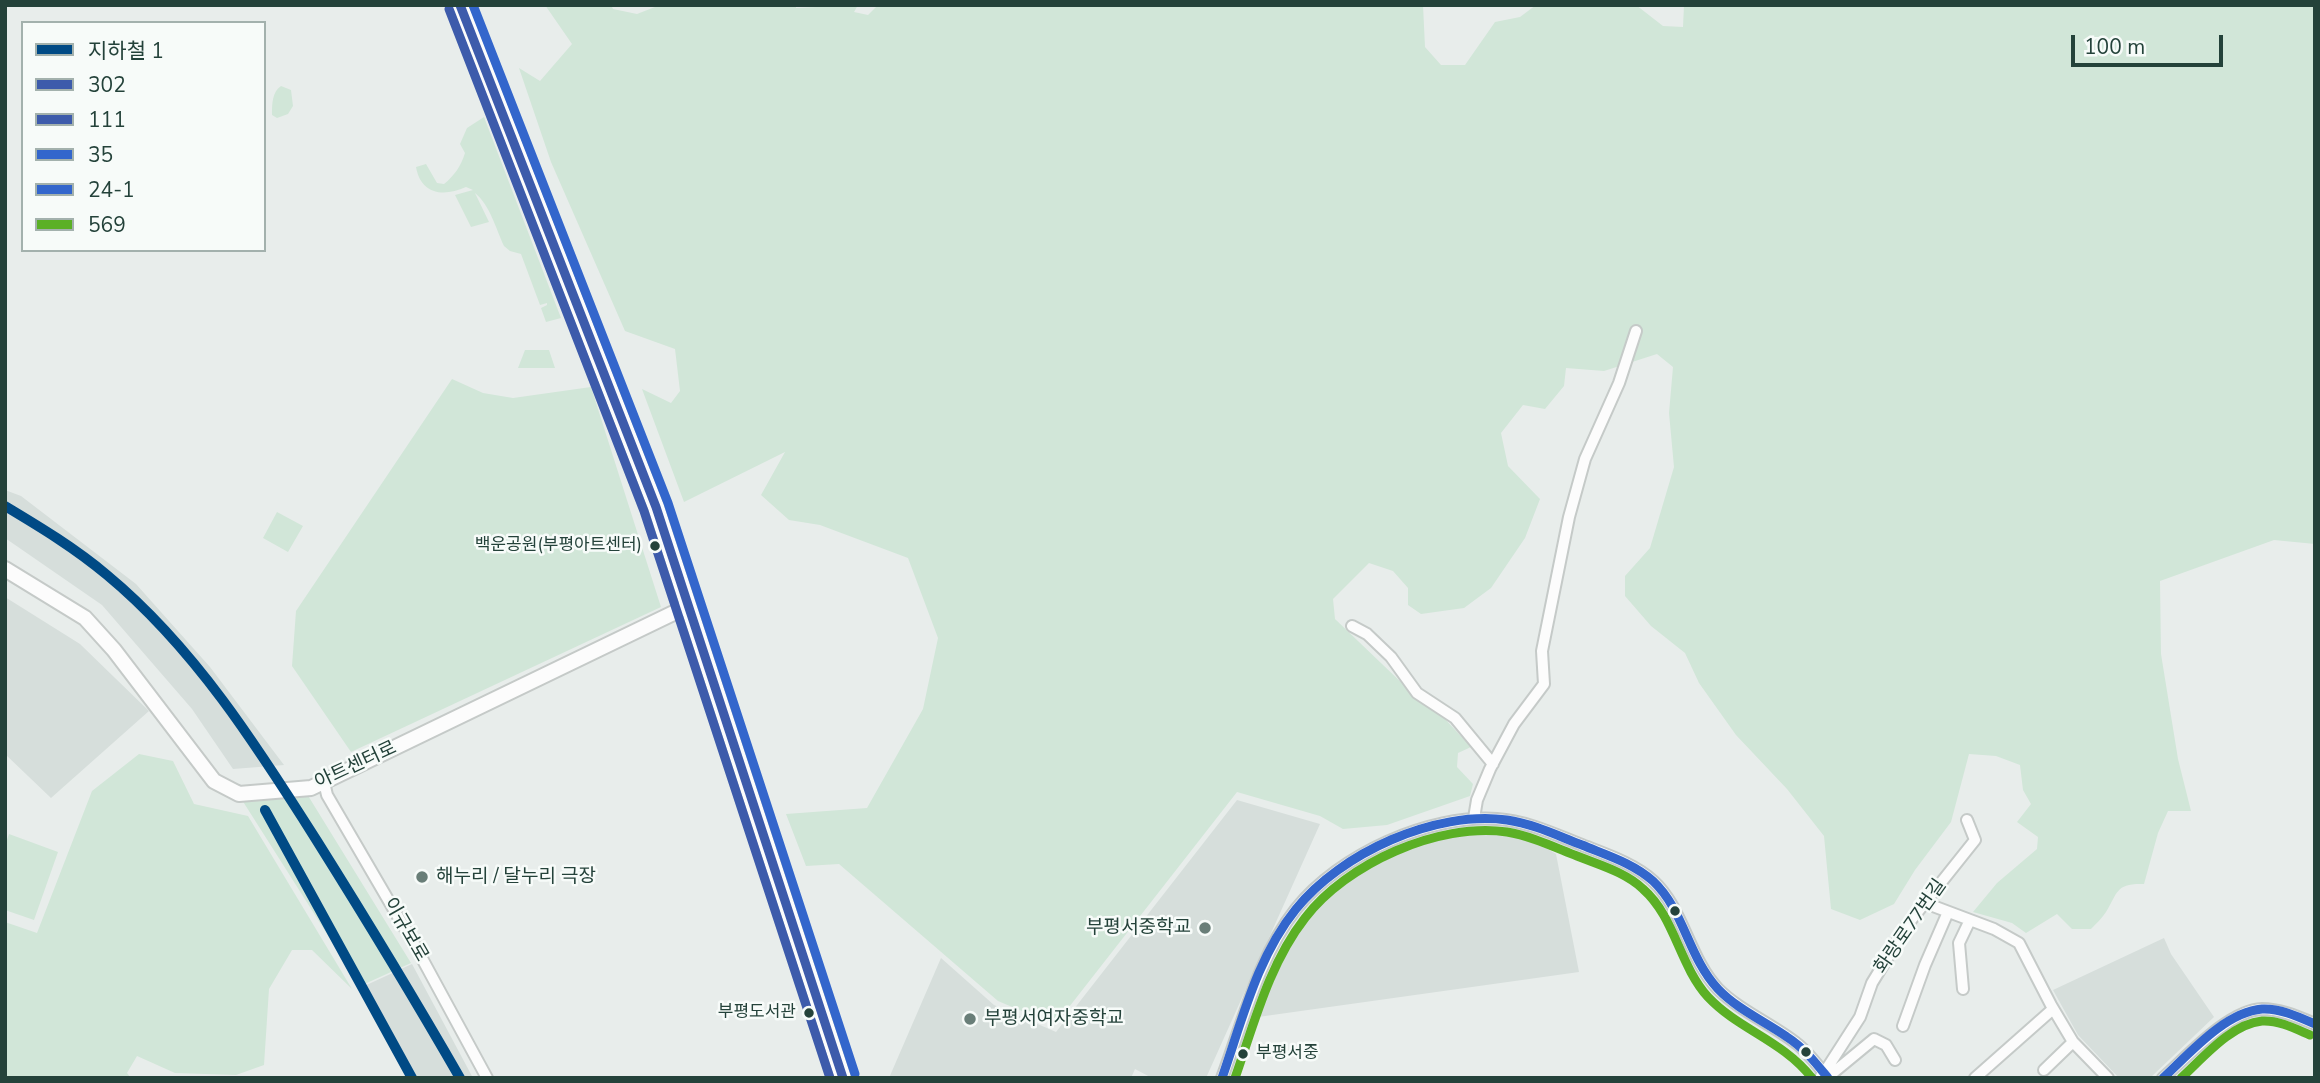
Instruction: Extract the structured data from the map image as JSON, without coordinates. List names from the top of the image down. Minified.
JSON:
{"streets":{"street":["아트센터로","화랑로77번길","이규보로"]},"crossings":[["아트센터로","이규보로"]],"places":["백운공원(부평아트센터)","해누리 / 달누리 극장","부평서중학교","부평도서관","부평서여자중학교","부평서중"],"lines":["transit line 302","transit line 35","transit line 111","metro line 1","transit line 24-1","transit line 569"],"legend":["지하철 1","302","111","35","24-1","569"],"scale_bar":"100 m"}
